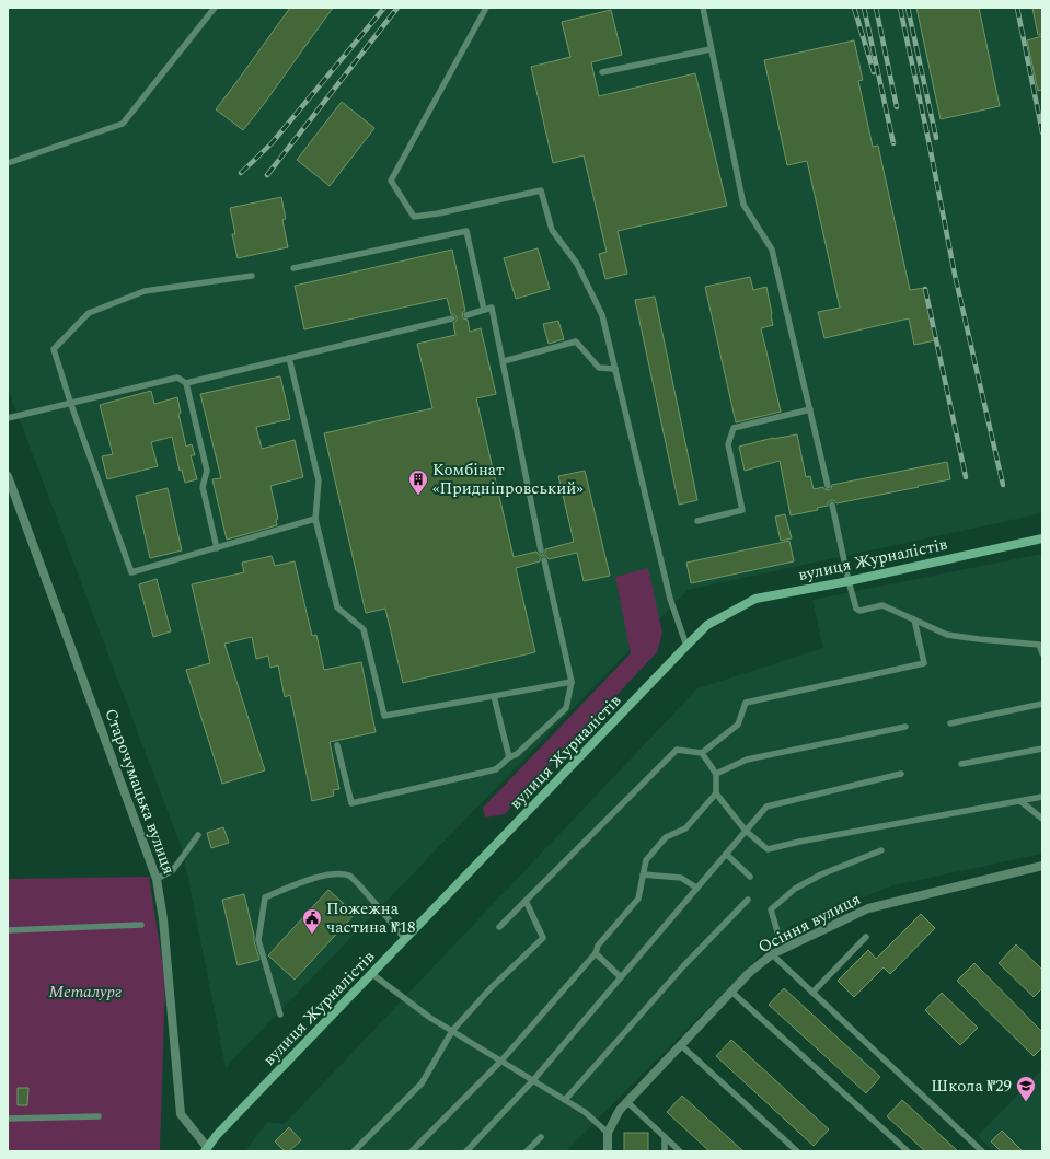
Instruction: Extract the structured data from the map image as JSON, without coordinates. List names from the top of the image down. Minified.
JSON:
{"streets":{"street":["вулиця Журналістів","Старочумацька вулиця","Осіння вулиця"]},"crossings":[["вулиця Журналістів","Старочумацька вулиця"]],"parks":["Металург"],"places":{"building":["Комбінат «Придніпровський»"],"public building":["Пожежна частина №18"],"school or university":["Школа №29"]}}
